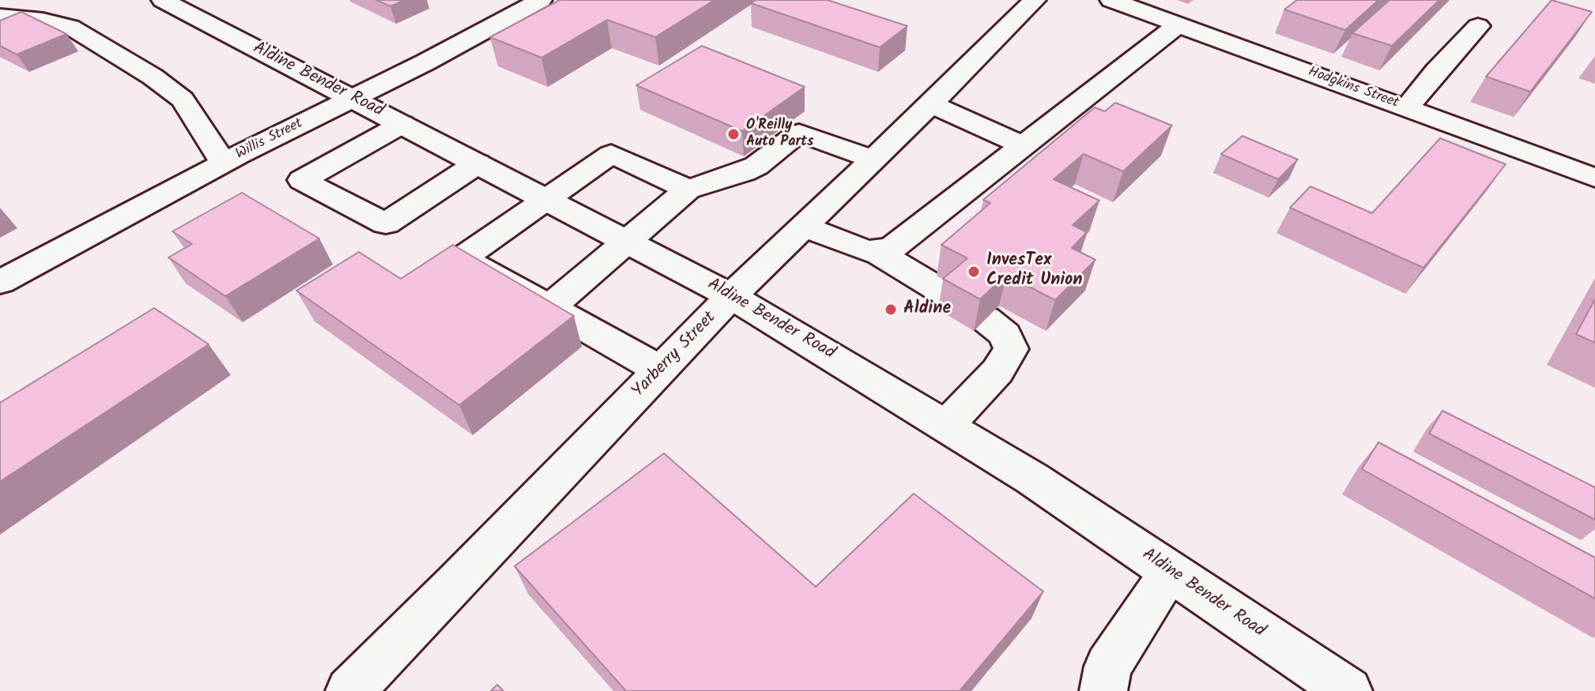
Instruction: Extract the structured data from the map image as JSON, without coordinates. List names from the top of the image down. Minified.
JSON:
{"streets":{"street":["Aldine Bender Road","Hodgkins Street","Willis Street","Yarberry Street"]},"crossings":[["Aldine Bender Road","Willis Street"],["Aldine Bender Road","Yarberry Street"]],"places":["O'Reilly Auto Parts","InvesTex Credit Union","Aldine"]}
